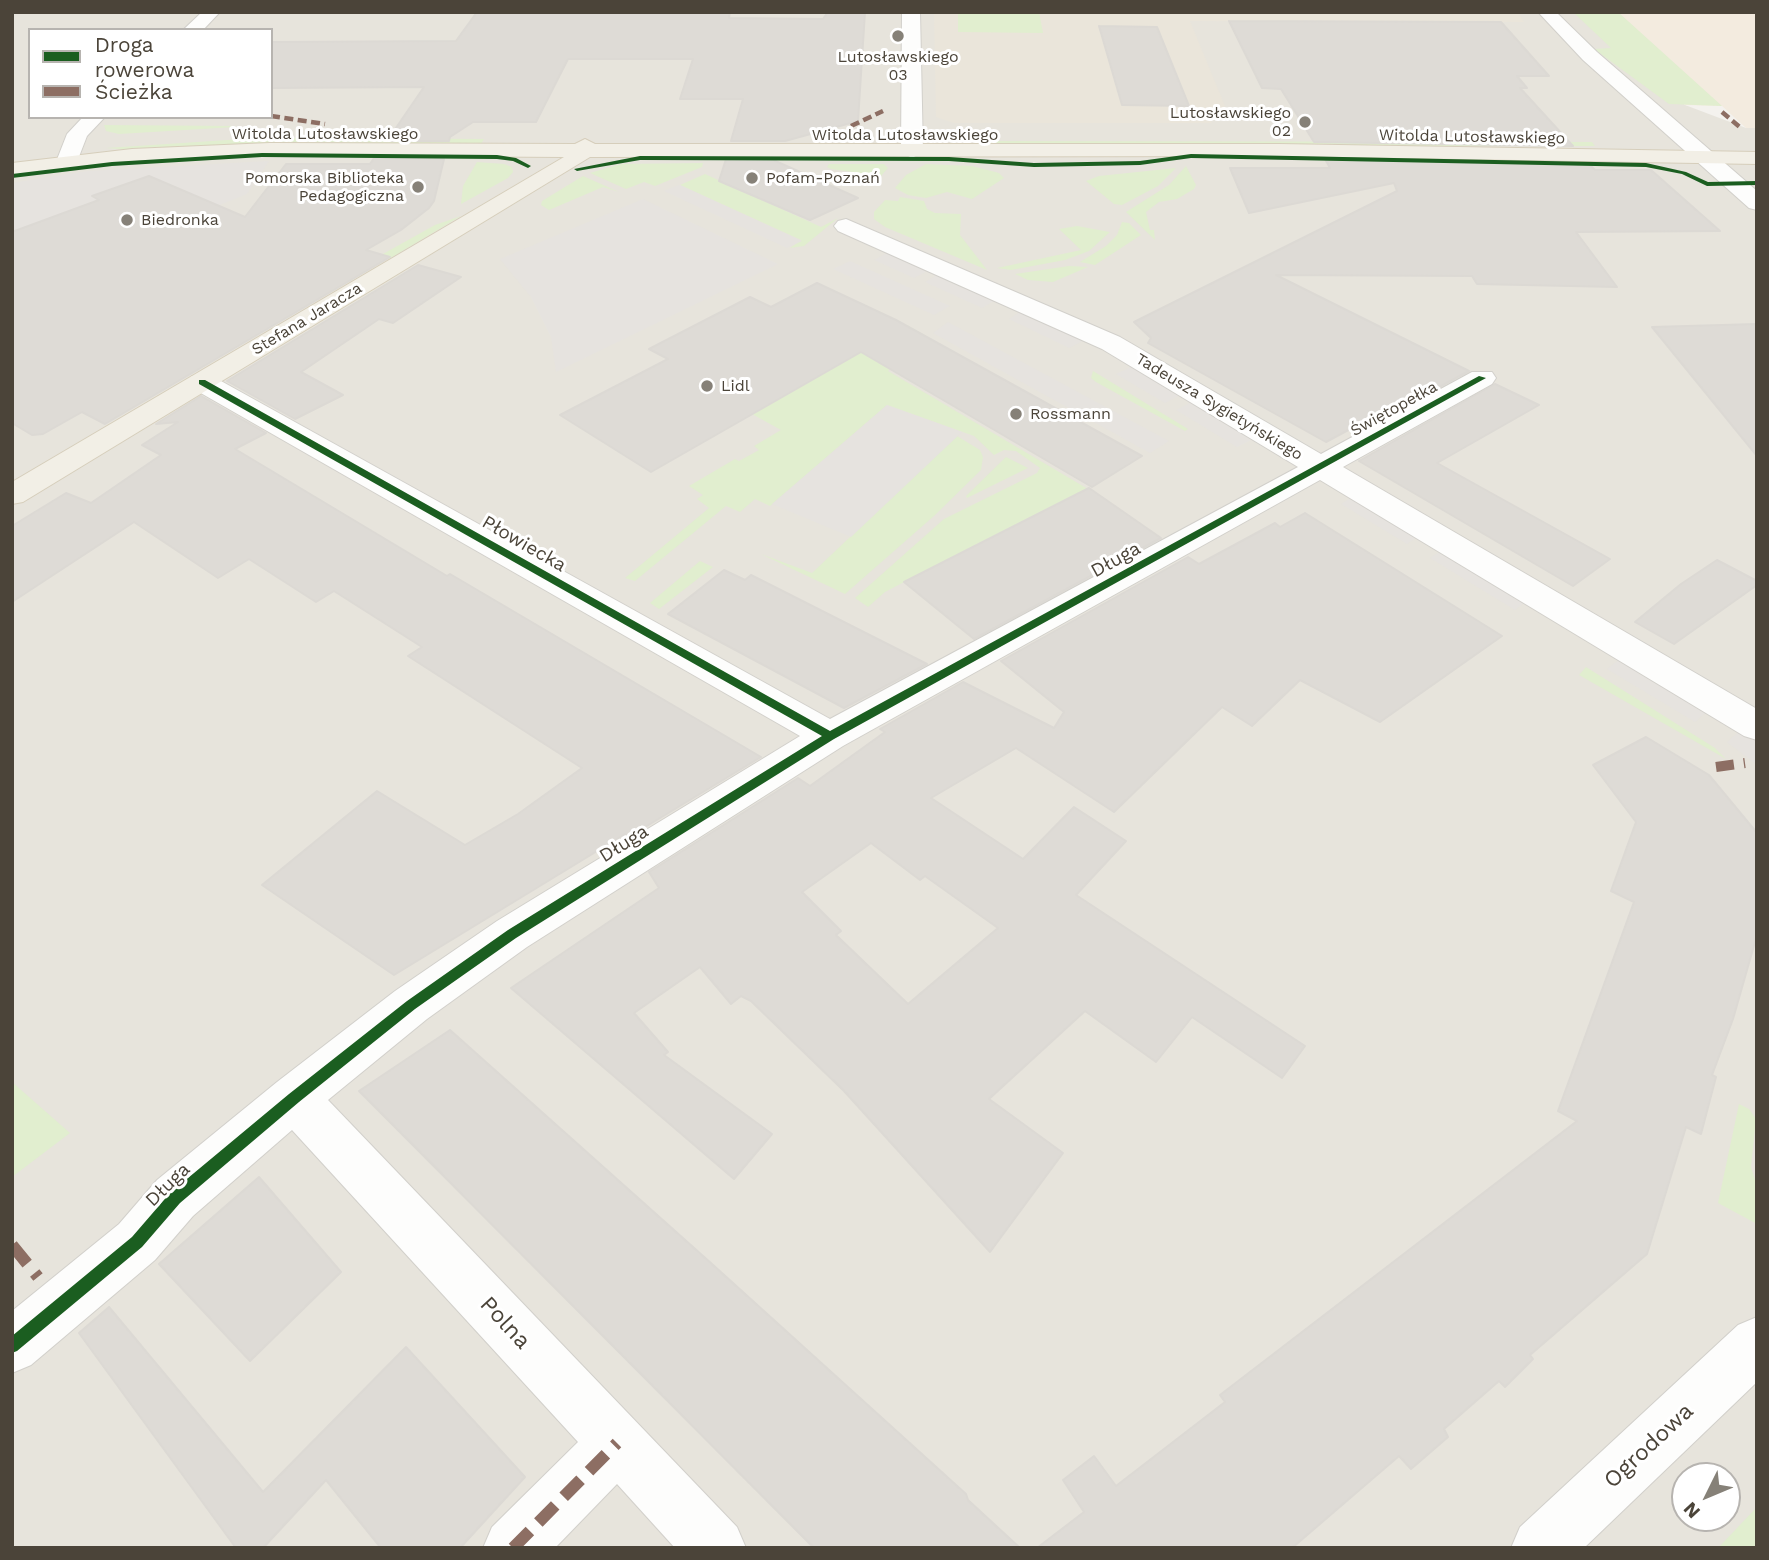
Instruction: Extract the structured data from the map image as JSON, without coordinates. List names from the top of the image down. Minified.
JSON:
{"streets":{"main road":["Witolda Lutosławskiego","Stefana Jaracza"],"street":["Tadeusza Sygietyńskiego","Świętopełka","Płowiecka","Długa","Polna","Ogrodowa"]},"crossings":[["Witolda Lutosławskiego","Stefana Jaracza"],["Stefana Jaracza","Płowiecka"],["Tadeusza Sygietyńskiego","Świętopełka"],["Tadeusza Sygietyńskiego","Długa"],["Świętopełka","Długa"],["Płowiecka","Długa"],["Długa","Polna"]],"places":["Lutosławskiego 03","Lutosławskiego 02","Pofam-Poznań","Pomorska Biblioteka Pedagogiczna","Biedronka","Lidl","Rossmann"],"legend":["Droga rowerowa","Ścieżka"],"north":"bottom left"}
